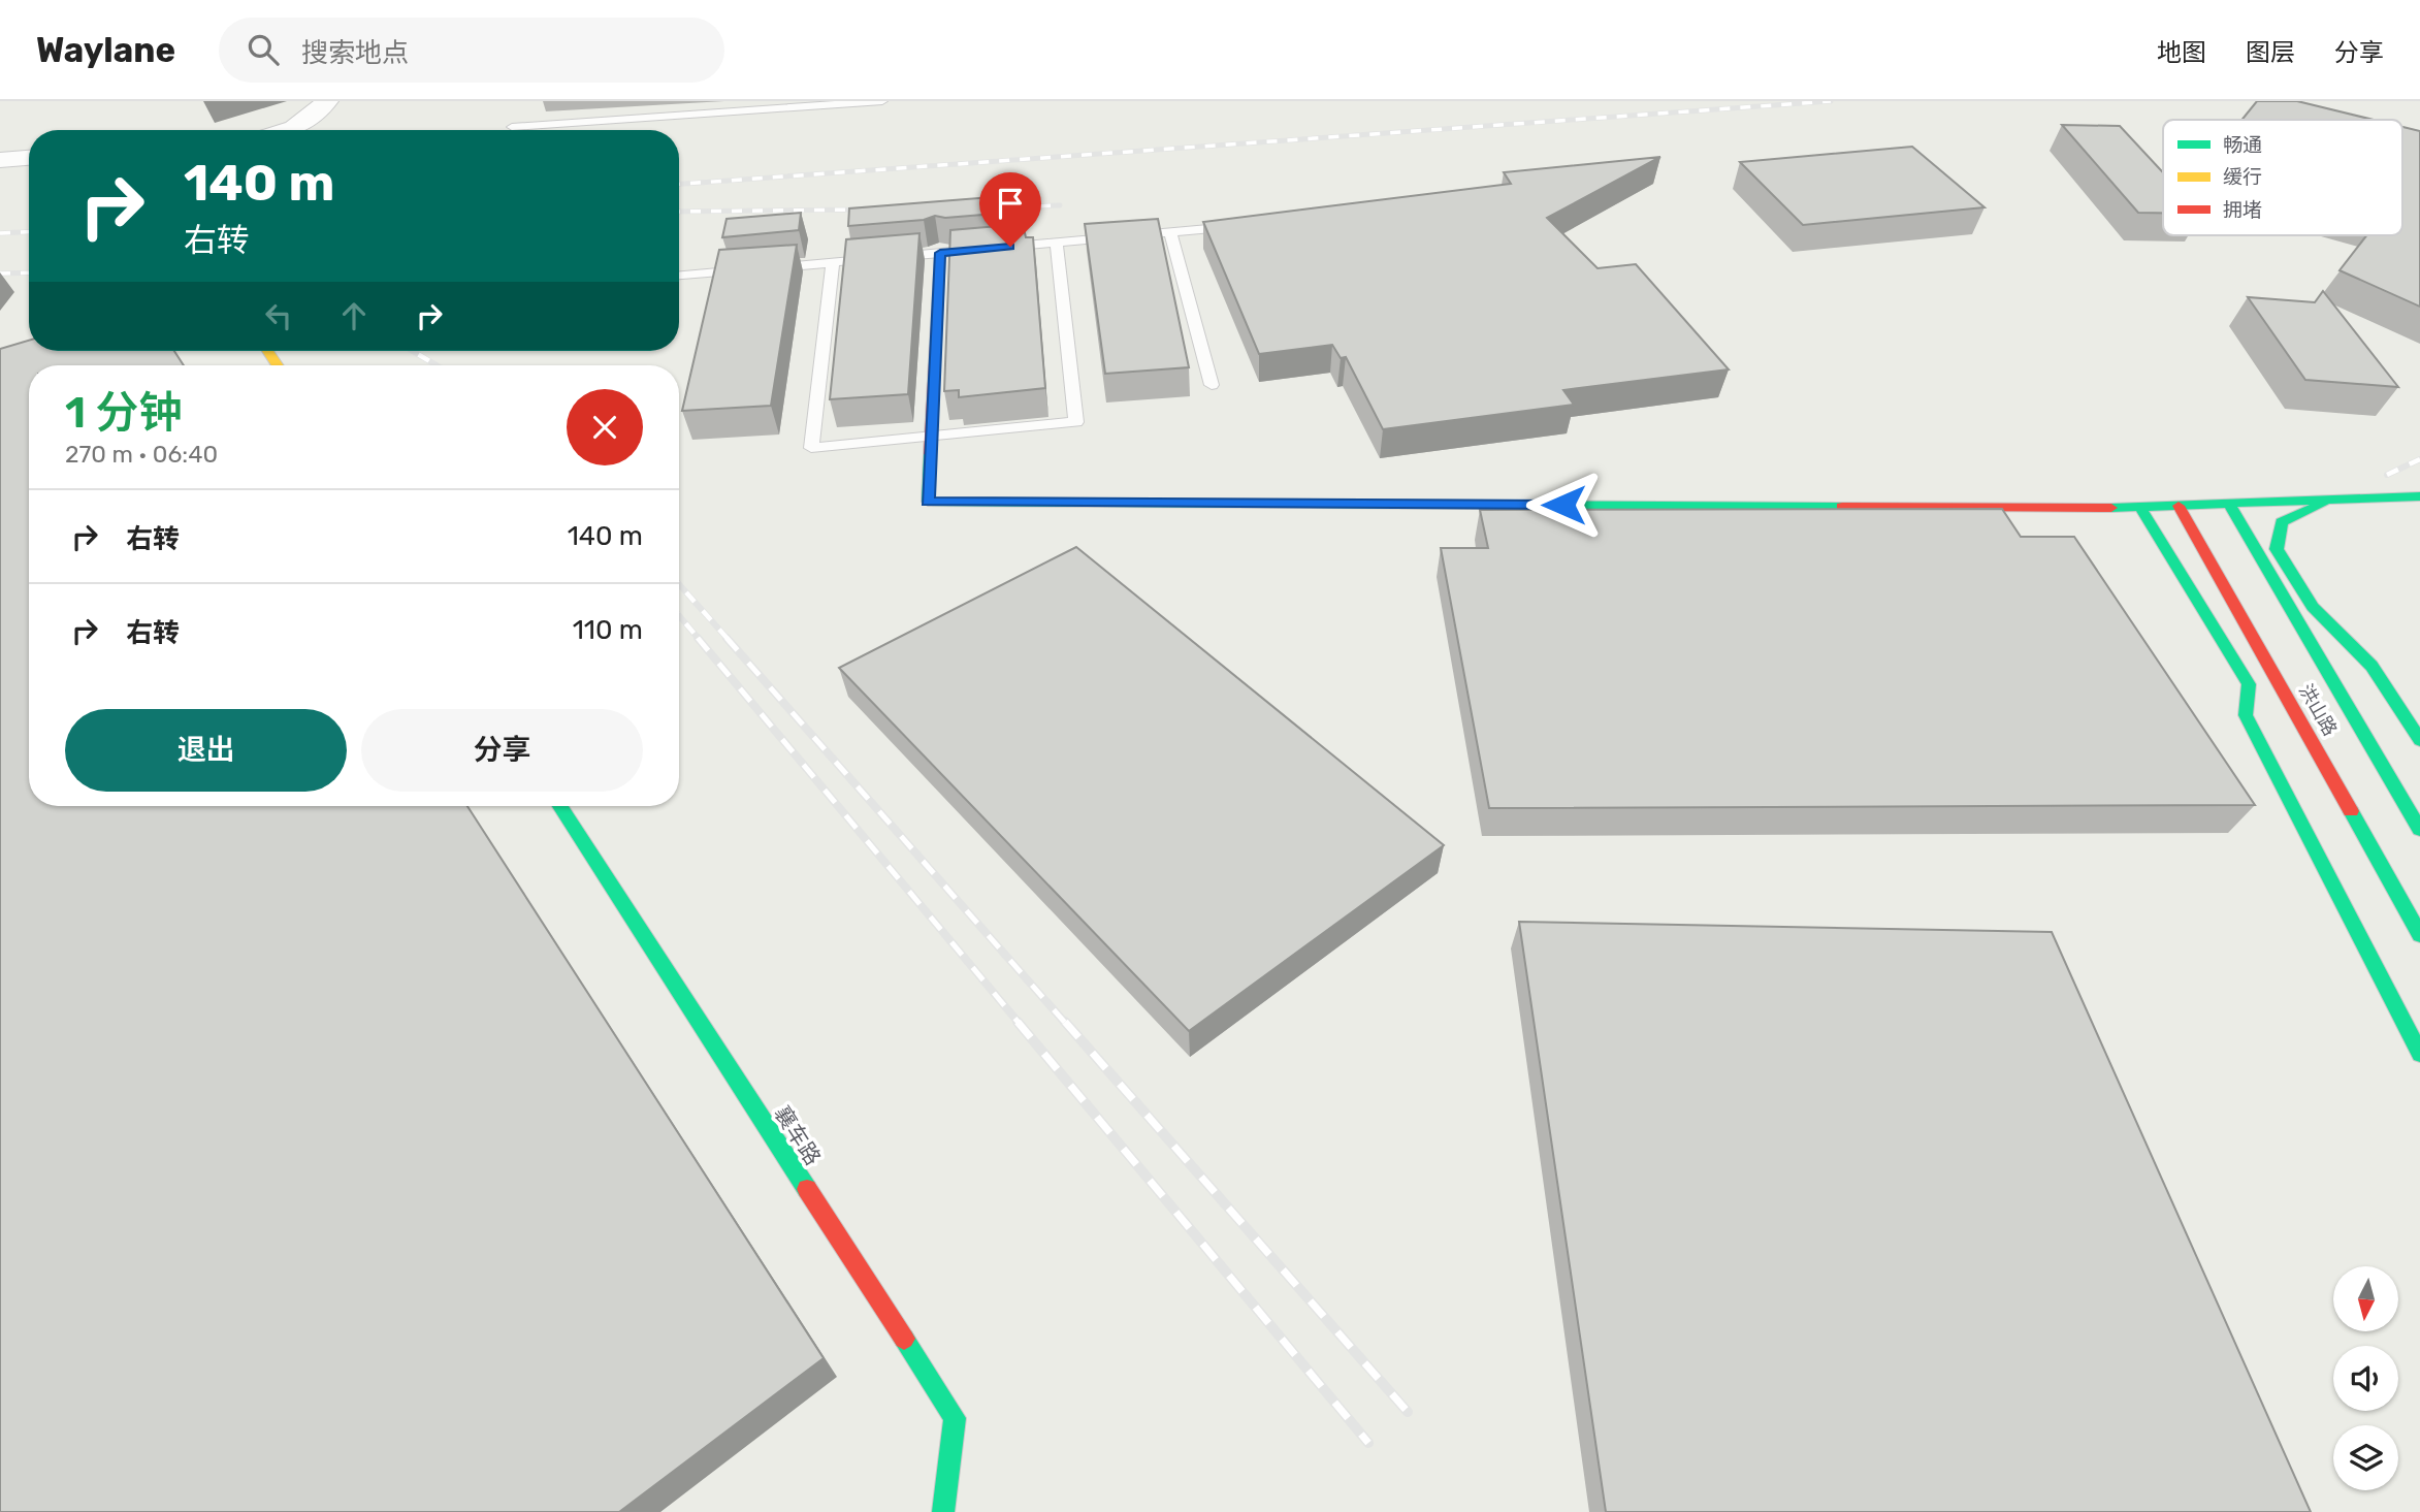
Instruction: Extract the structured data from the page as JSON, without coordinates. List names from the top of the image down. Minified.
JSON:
{"streets":{"street":["洪山路","襄车路"]},"legend":["畅通","缓行","拥堵"],"north":"bottom","page":{"header":"Waylane","search":"搜索地点","nav":["地图","图层","分享"],"turn":["140 m","右转"],"heading":["1 分钟","270 m · 06:40"],"list":[{"name":"右转","value":"140 m"},{"name":"右转","value":"110 m"}],"buttons":["退出","分享"]}}
